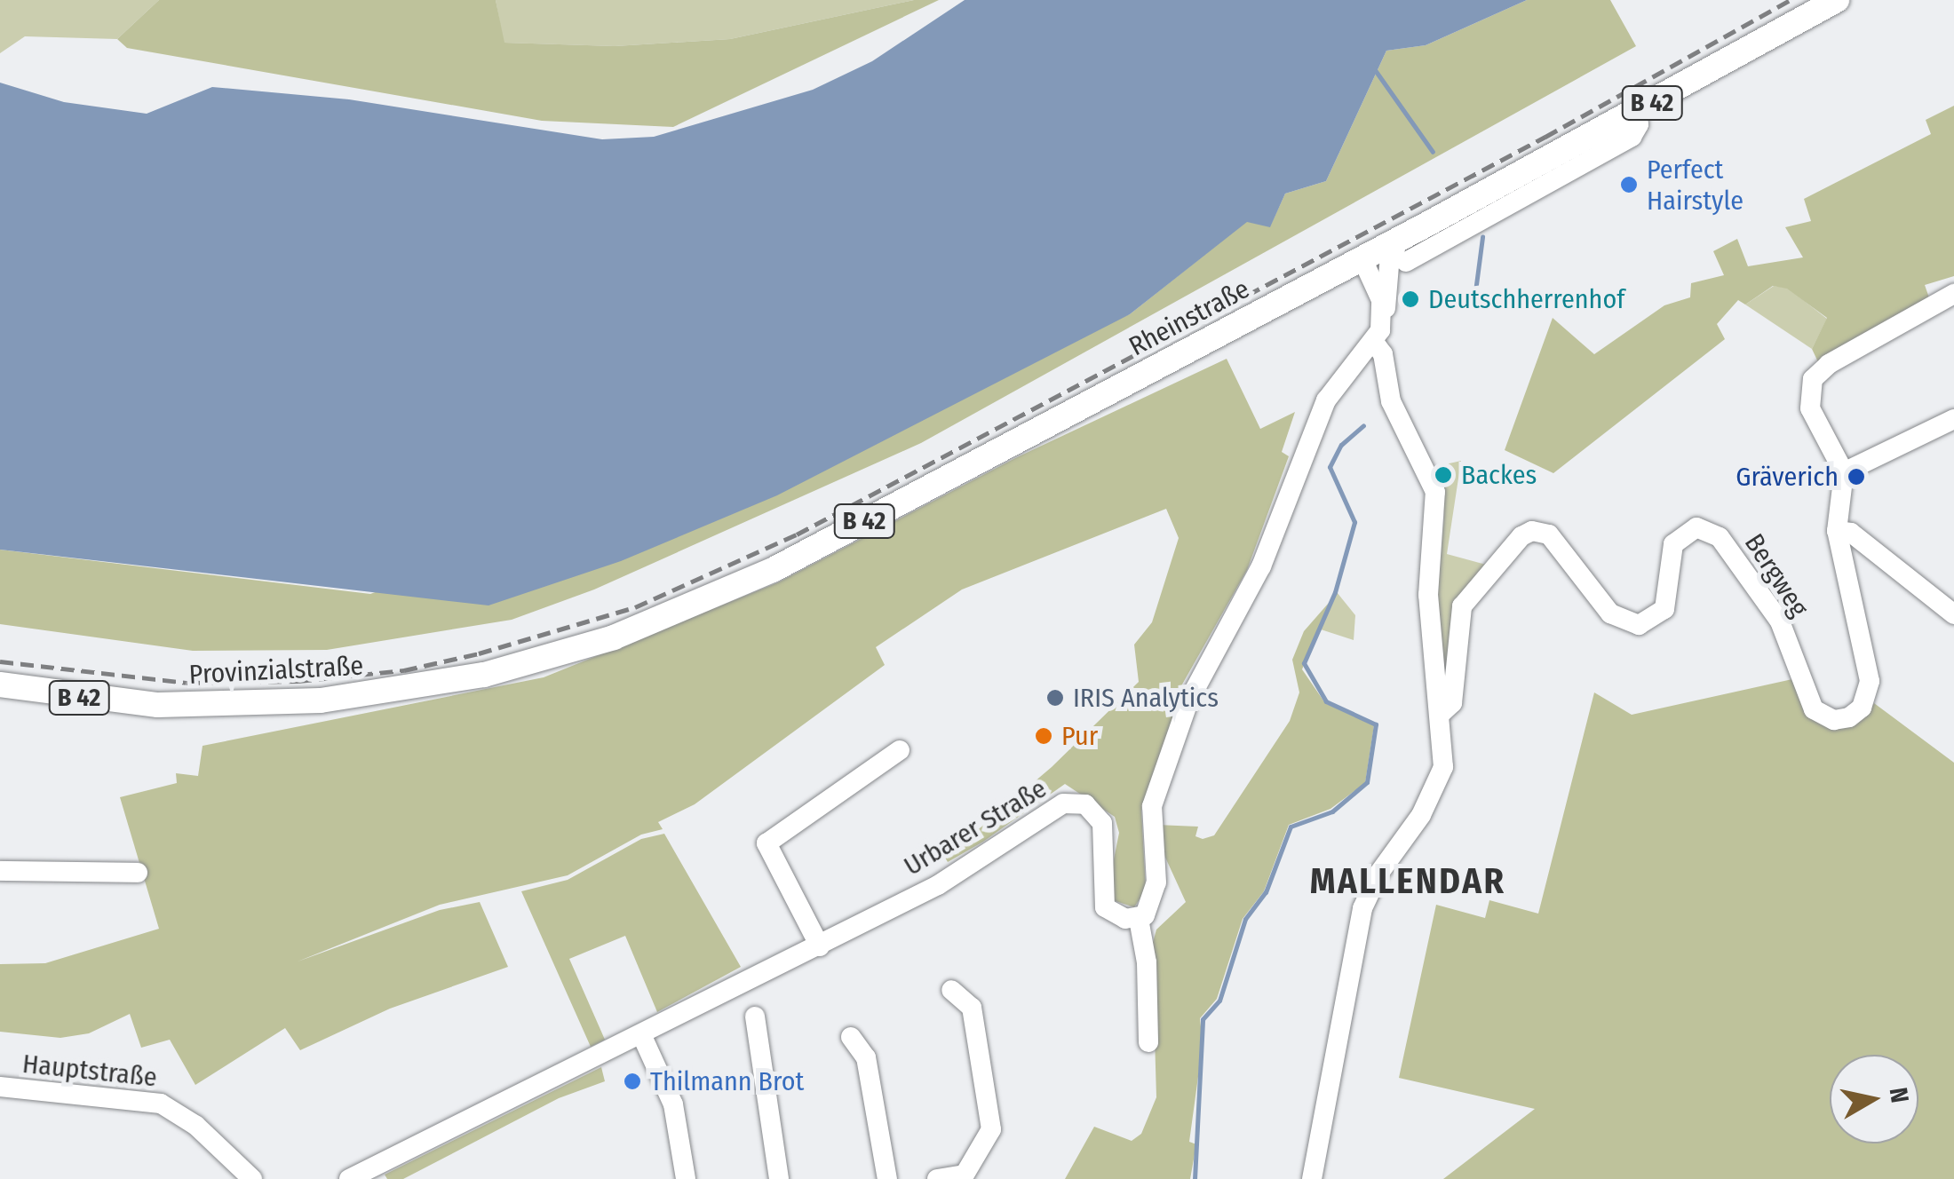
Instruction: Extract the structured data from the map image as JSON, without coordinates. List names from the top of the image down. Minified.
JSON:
{"streets":{"main road":["B 42","Rheinstraße","Provinzialstraße"],"street":["Bergweg","Urbarer Straße","Hauptstraße"]},"crossings":[["Rheinstraße","Provinzialstraße"]],"districts":["MALLENDAR"],"places":["Perfect Hairstyle","Deutschherrenhof","Backes","Gräverich","IRIS Analytics","Pur","Thilmann Brot"],"north":"right"}
